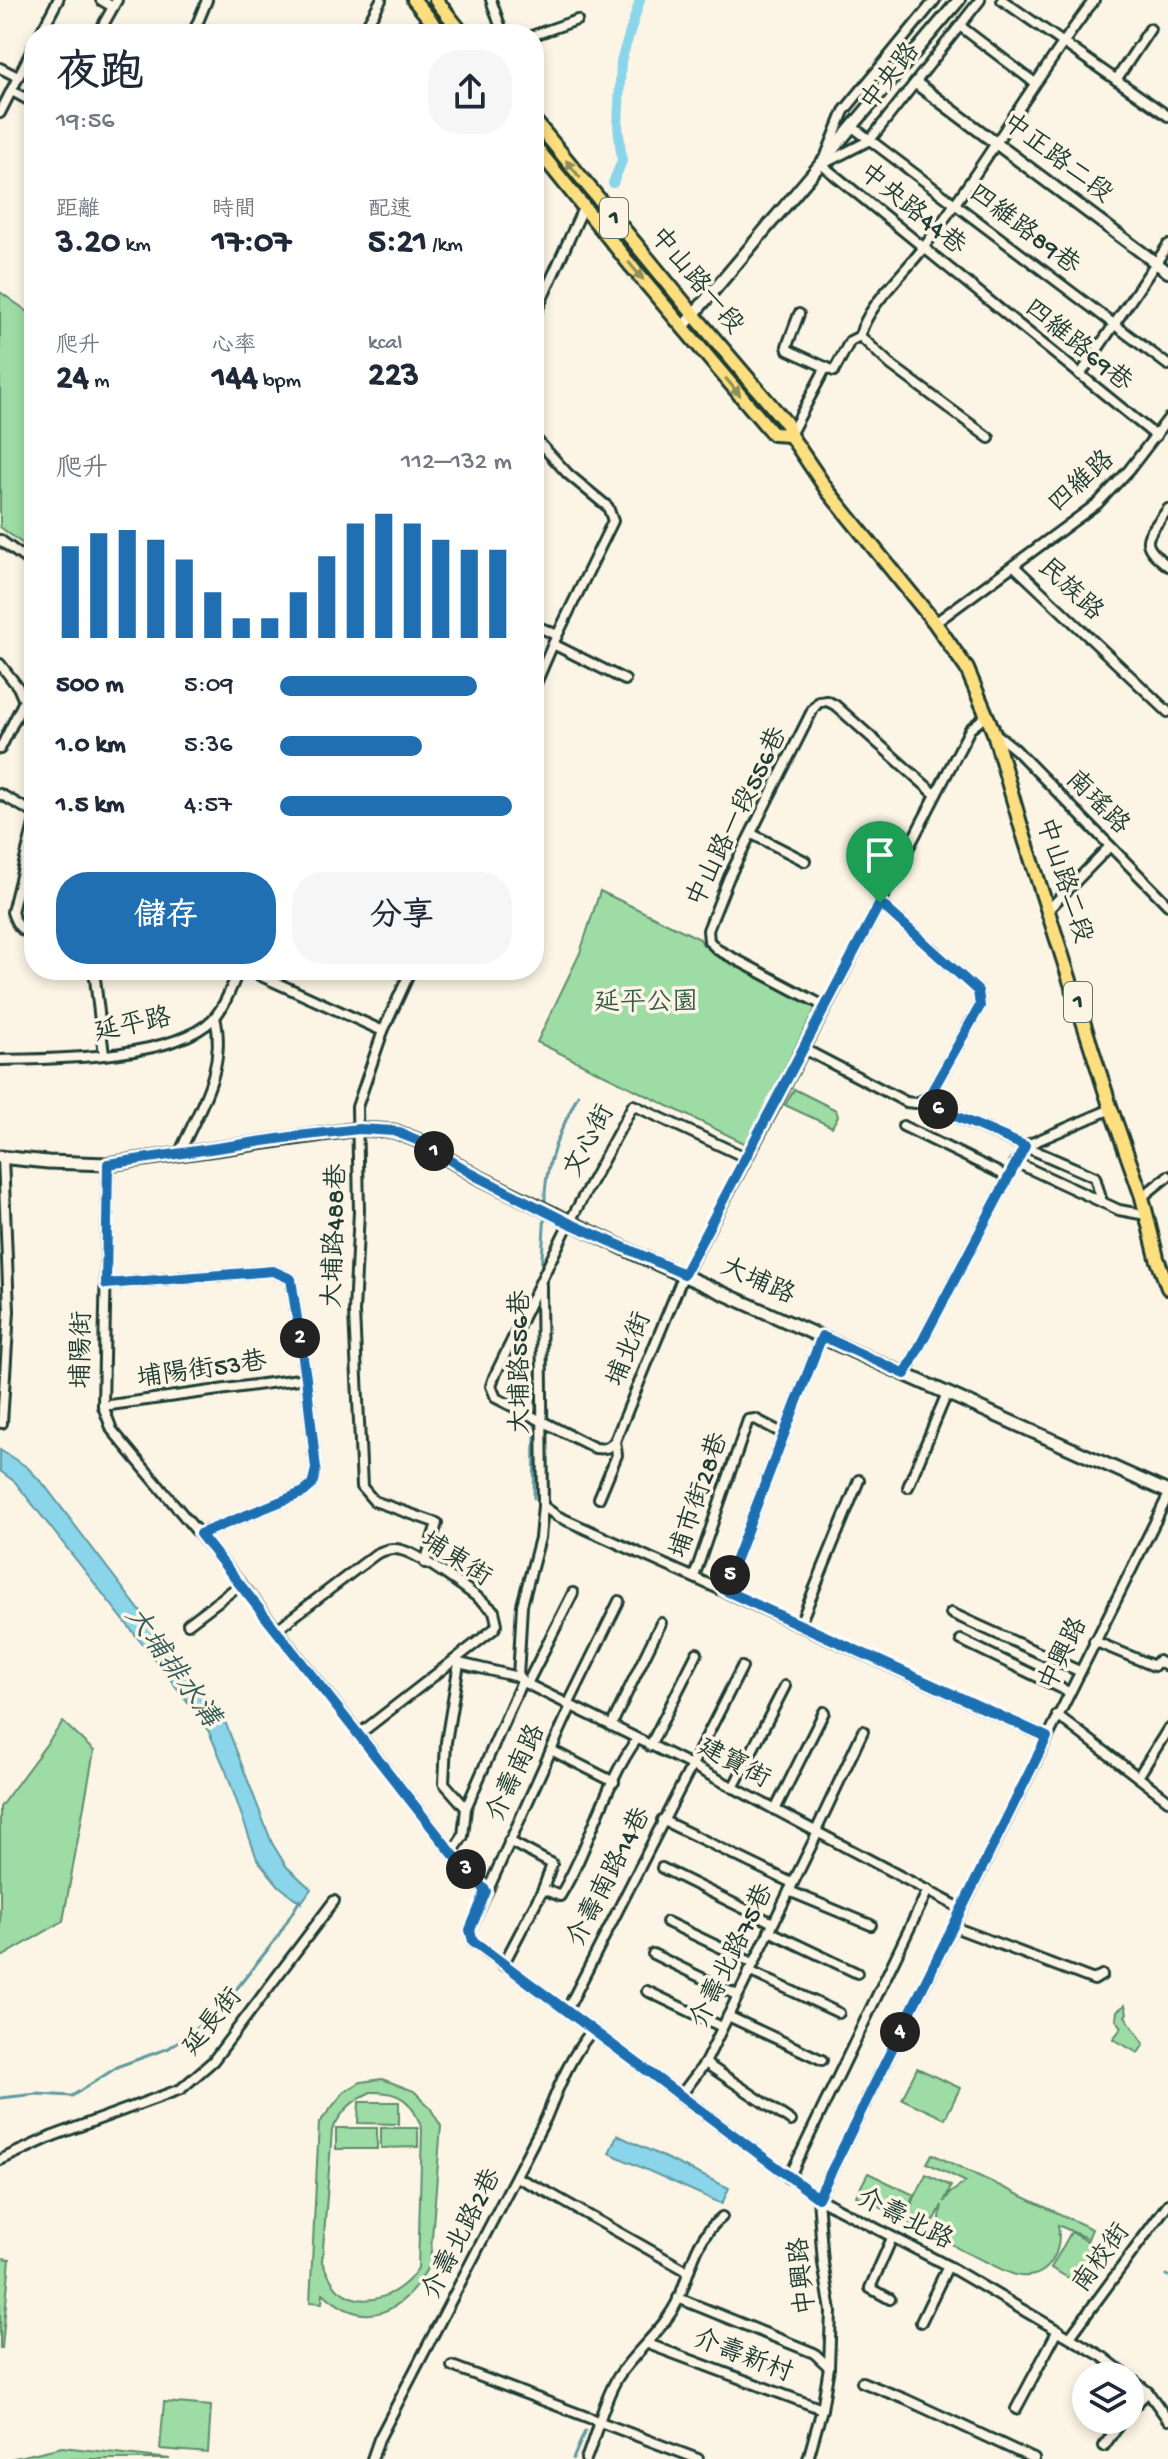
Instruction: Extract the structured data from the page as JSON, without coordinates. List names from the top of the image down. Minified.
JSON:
{"streets":{"main road":["1","中山路一段","中山路二段","大埔路"],"street":["中央路","中正路二段","中央路44巷","四維路89巷","四維路69巷","四維路","民族路","南瑤路","中山路一段556巷","延平路","文心街","大埔路488巷","埔陽街","埔北街","大埔路556巷","埔陽街53巷","埔市街28巷","埔東街","中興路","建寶街","介壽南路","介壽南路14巷","介壽北路75巷","延長街","介壽北路","介壽北路2巷","南校街","介壽新村"]},"crossings":[["中央路","中正路二段"],["中央路","中央路44巷"],["中央路","四維路89巷"],["中央路","中山路一段"],["中央路44巷","四維路69巷"],["中山路一段","民族路"],["中山路一段","中山路二段"],["中山路一段","埔北街"],["四維路69巷","四維路"],["四維路","民族路"],["南瑤路","中山路二段"],["中山路一段556巷","埔北街"],["中山路二段","埔北街"],["文心街","大埔路"],["文心街","埔北街"],["文心街","大埔路556巷"],["大埔路488巷","大埔路"],["大埔路488巷","埔東街"],["大埔路","埔北街"],["大埔路","大埔路556巷"],["大埔路","中興路"],["埔陽街","埔陽街53巷"],["埔陽街","埔東街"],["埔陽街","介壽南路"],["大埔路556巷","埔市街28巷"],["大埔路556巷","建寶街"],["埔市街28巷","中興路"],["中興路","建寶街"],["中興路","介壽北路"],["中興路","介壽新村"],["建寶街","介壽南路"],["建寶街","介壽南路14巷"],["建寶街","介壽北路75巷"],["介壽南路","介壽南路14巷"],["介壽南路","介壽北路"],["介壽南路","介壽北路2巷"],["介壽北路75巷","介壽北路"],["介壽北路","介壽北路2巷"],["介壽北路","南校街"]],"water":["大埔排水溝"],"parks":["延平公園"],"page":{"heading":["夜跑","19:56"],"stats":[["距離","3.20 km"],["時間","17:07"],["配速","5:21 /km"],["爬升","24 m"],["心率","144 bpm"],["kcal","223"]],"chart":["爬升","112–132 m"],"list":[{"name":"500 m","note":"5:09"},{"name":"1.0 km","note":"5:36"},{"name":"1.5 km","note":"4:57"}],"buttons":["儲存","分享"],"pins":["6","1","2","5","3","4"]}}
